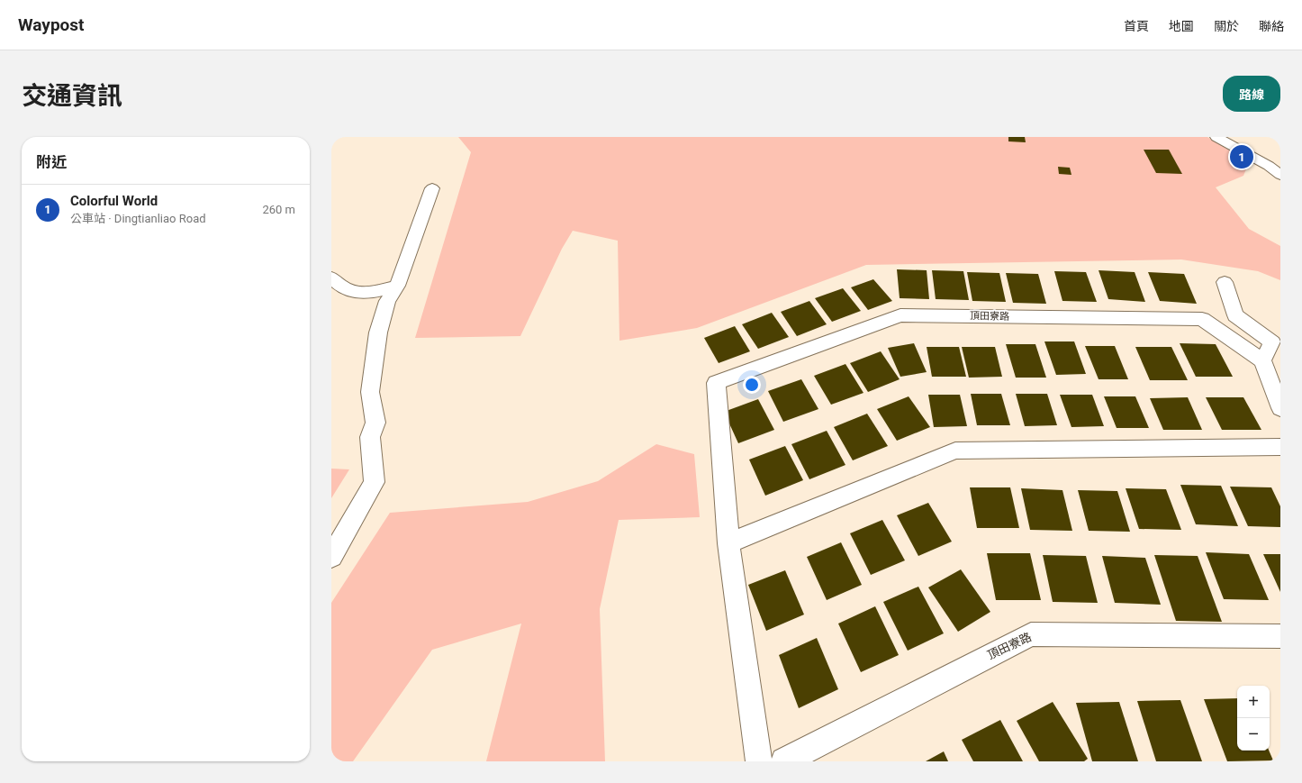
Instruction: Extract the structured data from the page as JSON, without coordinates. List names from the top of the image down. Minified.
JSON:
{"streets":{"street":["頂田寮路"]},"page":{"header":"Waypost","nav":["首頁","地圖","關於","聯絡"],"title":"交通資訊","buttons":"路線","heading":"附近","pins":"1","list":[{"mark":"1","name":"Colorful World","note":"公車站 · Dingtianliao Road","value":"260 m"}],"map_buttons":["+","−"]}}
